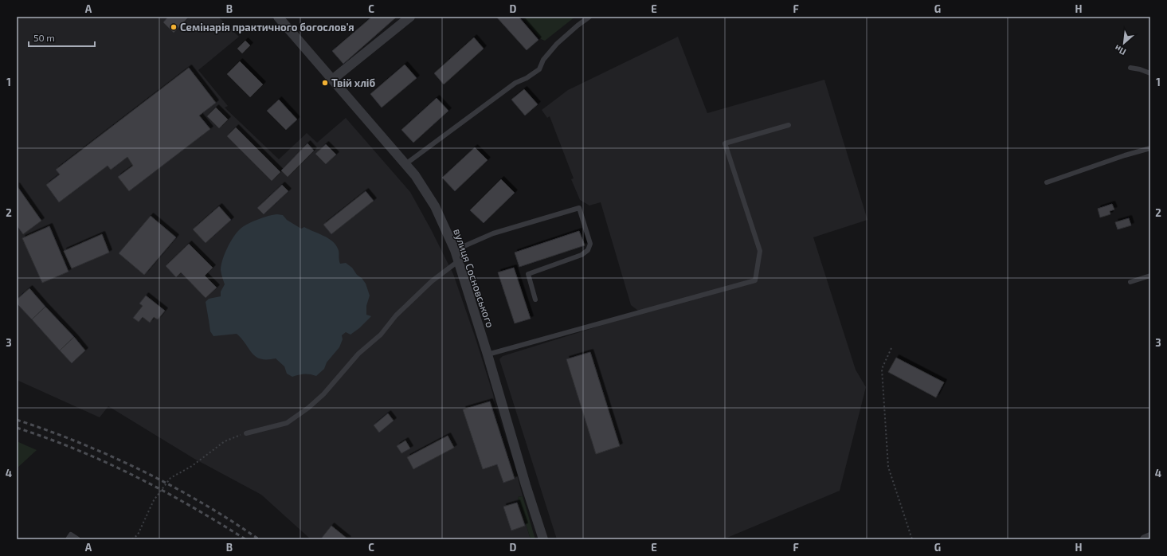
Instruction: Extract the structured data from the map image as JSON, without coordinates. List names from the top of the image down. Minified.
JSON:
{"streets":{"street":["вулиця Сосновського"]},"places":["Семінарія практичного богослов'я","Твій хліб"],"scale_bar":"50 m","north":"bottom left","grid":{"columns":["A","B","C","D","E","F","G","H"],"rows":["1","2","3","4"]}}
